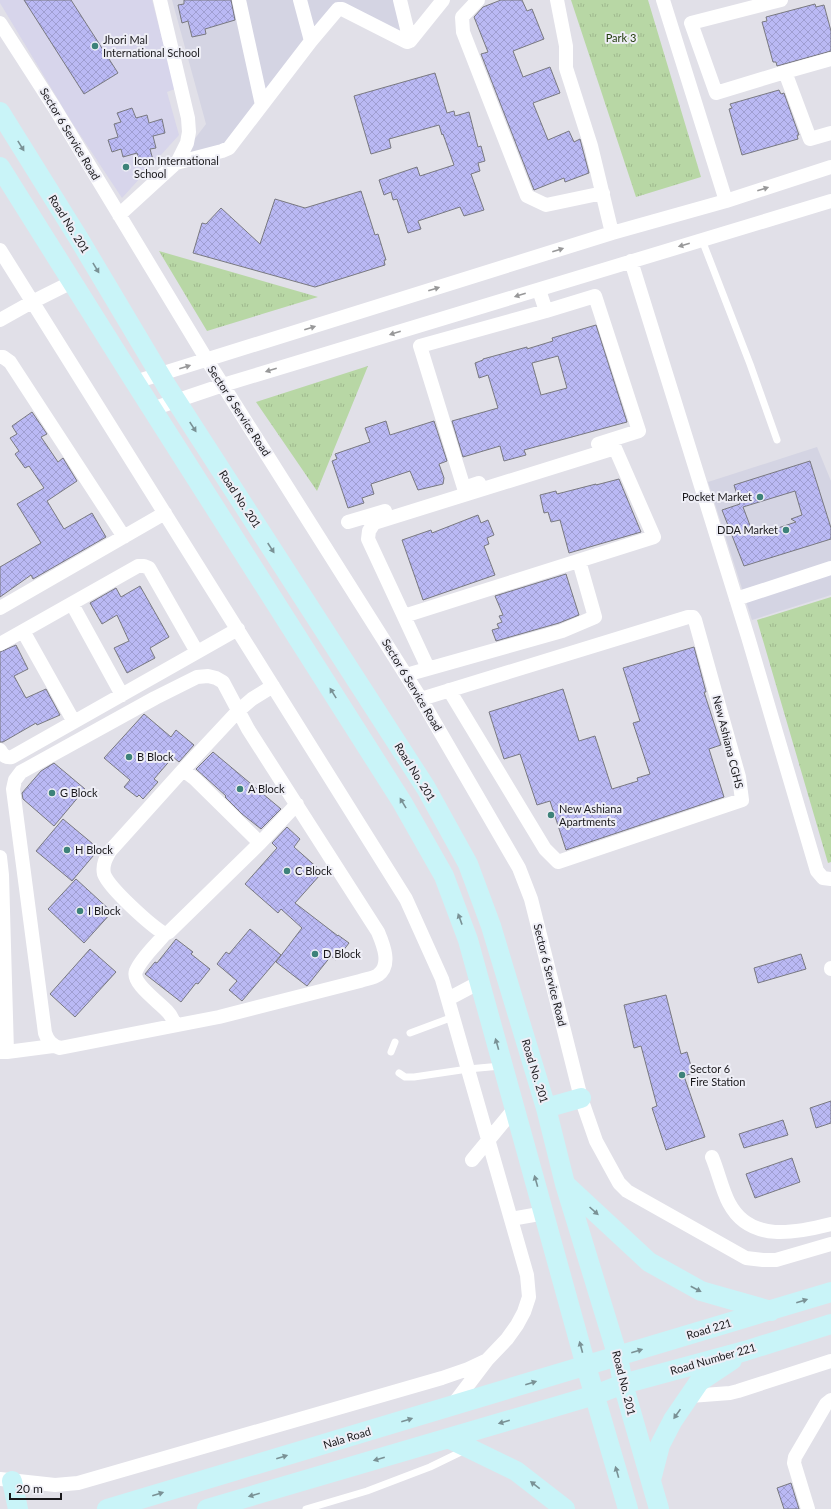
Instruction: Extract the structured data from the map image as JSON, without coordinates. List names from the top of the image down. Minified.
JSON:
{"streets":{"main road":["Road No. 201","Road 221","Road Number 221","Nala Road"],"street":["Sector 6 Service Road","New Ashiana CGHS"]},"crossings":[["Road No. 201","Road 221"],["Road No. 201","Road Number 221"],["Road 221","Nala Road"]],"parks":["Park 3"],"places":["Jhori Mal International School","Icon International School","Pocket Market","DDA Market","B Block","A Block","G Block","New Ashiana Apartments","H Block","C Block","I Block","D Block","Sector 6 Fire Station"],"scale_bar":"20 m"}
